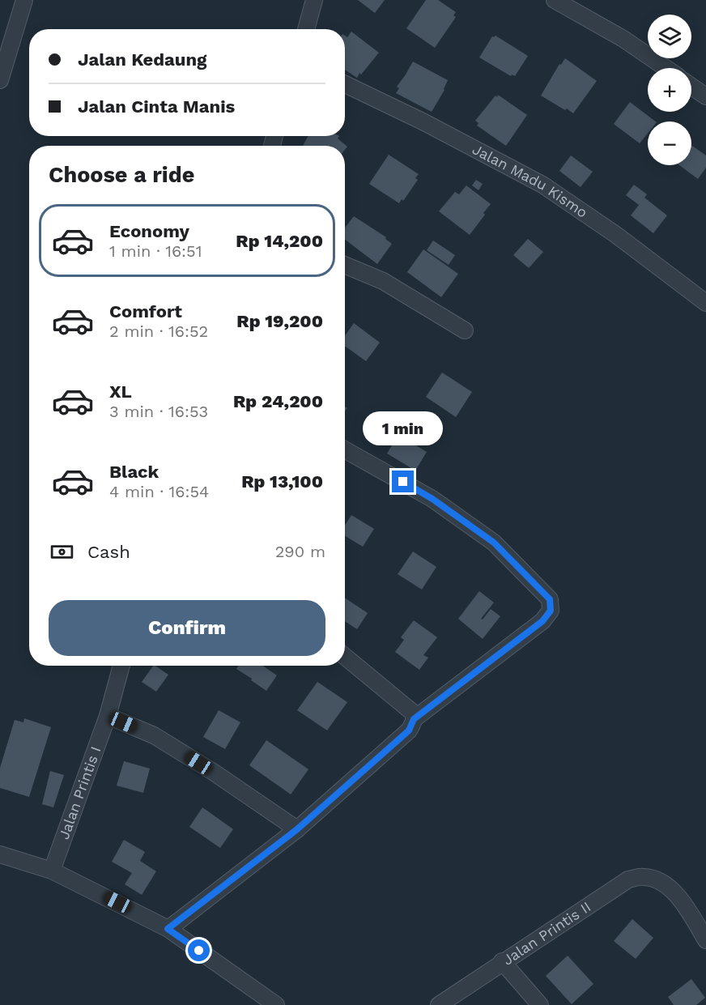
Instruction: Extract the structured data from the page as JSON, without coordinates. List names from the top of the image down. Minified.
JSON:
{"streets":{"street":["Jalan Madu Kismo","Jalan Printis I","Jalan Printis II"]},"page":{"map_buttons":["+","−"],"banner":["Jalan Kedaung","Jalan Cinta Manis"],"heading":"Choose a ride","list":[{"name":"Economy","note":"1 min · 16:51","value":"Rp 14,200"},{"name":"Comfort","note":"2 min · 16:52","value":"Rp 19,200"},{"name":"XL","note":"3 min · 16:53","value":"Rp 24,200"},{"name":"Black","note":"4 min · 16:54","value":"Rp 13,100"}],"bubble":"1 min","pay":["Cash","290 m"],"buttons":"Confirm"}}
